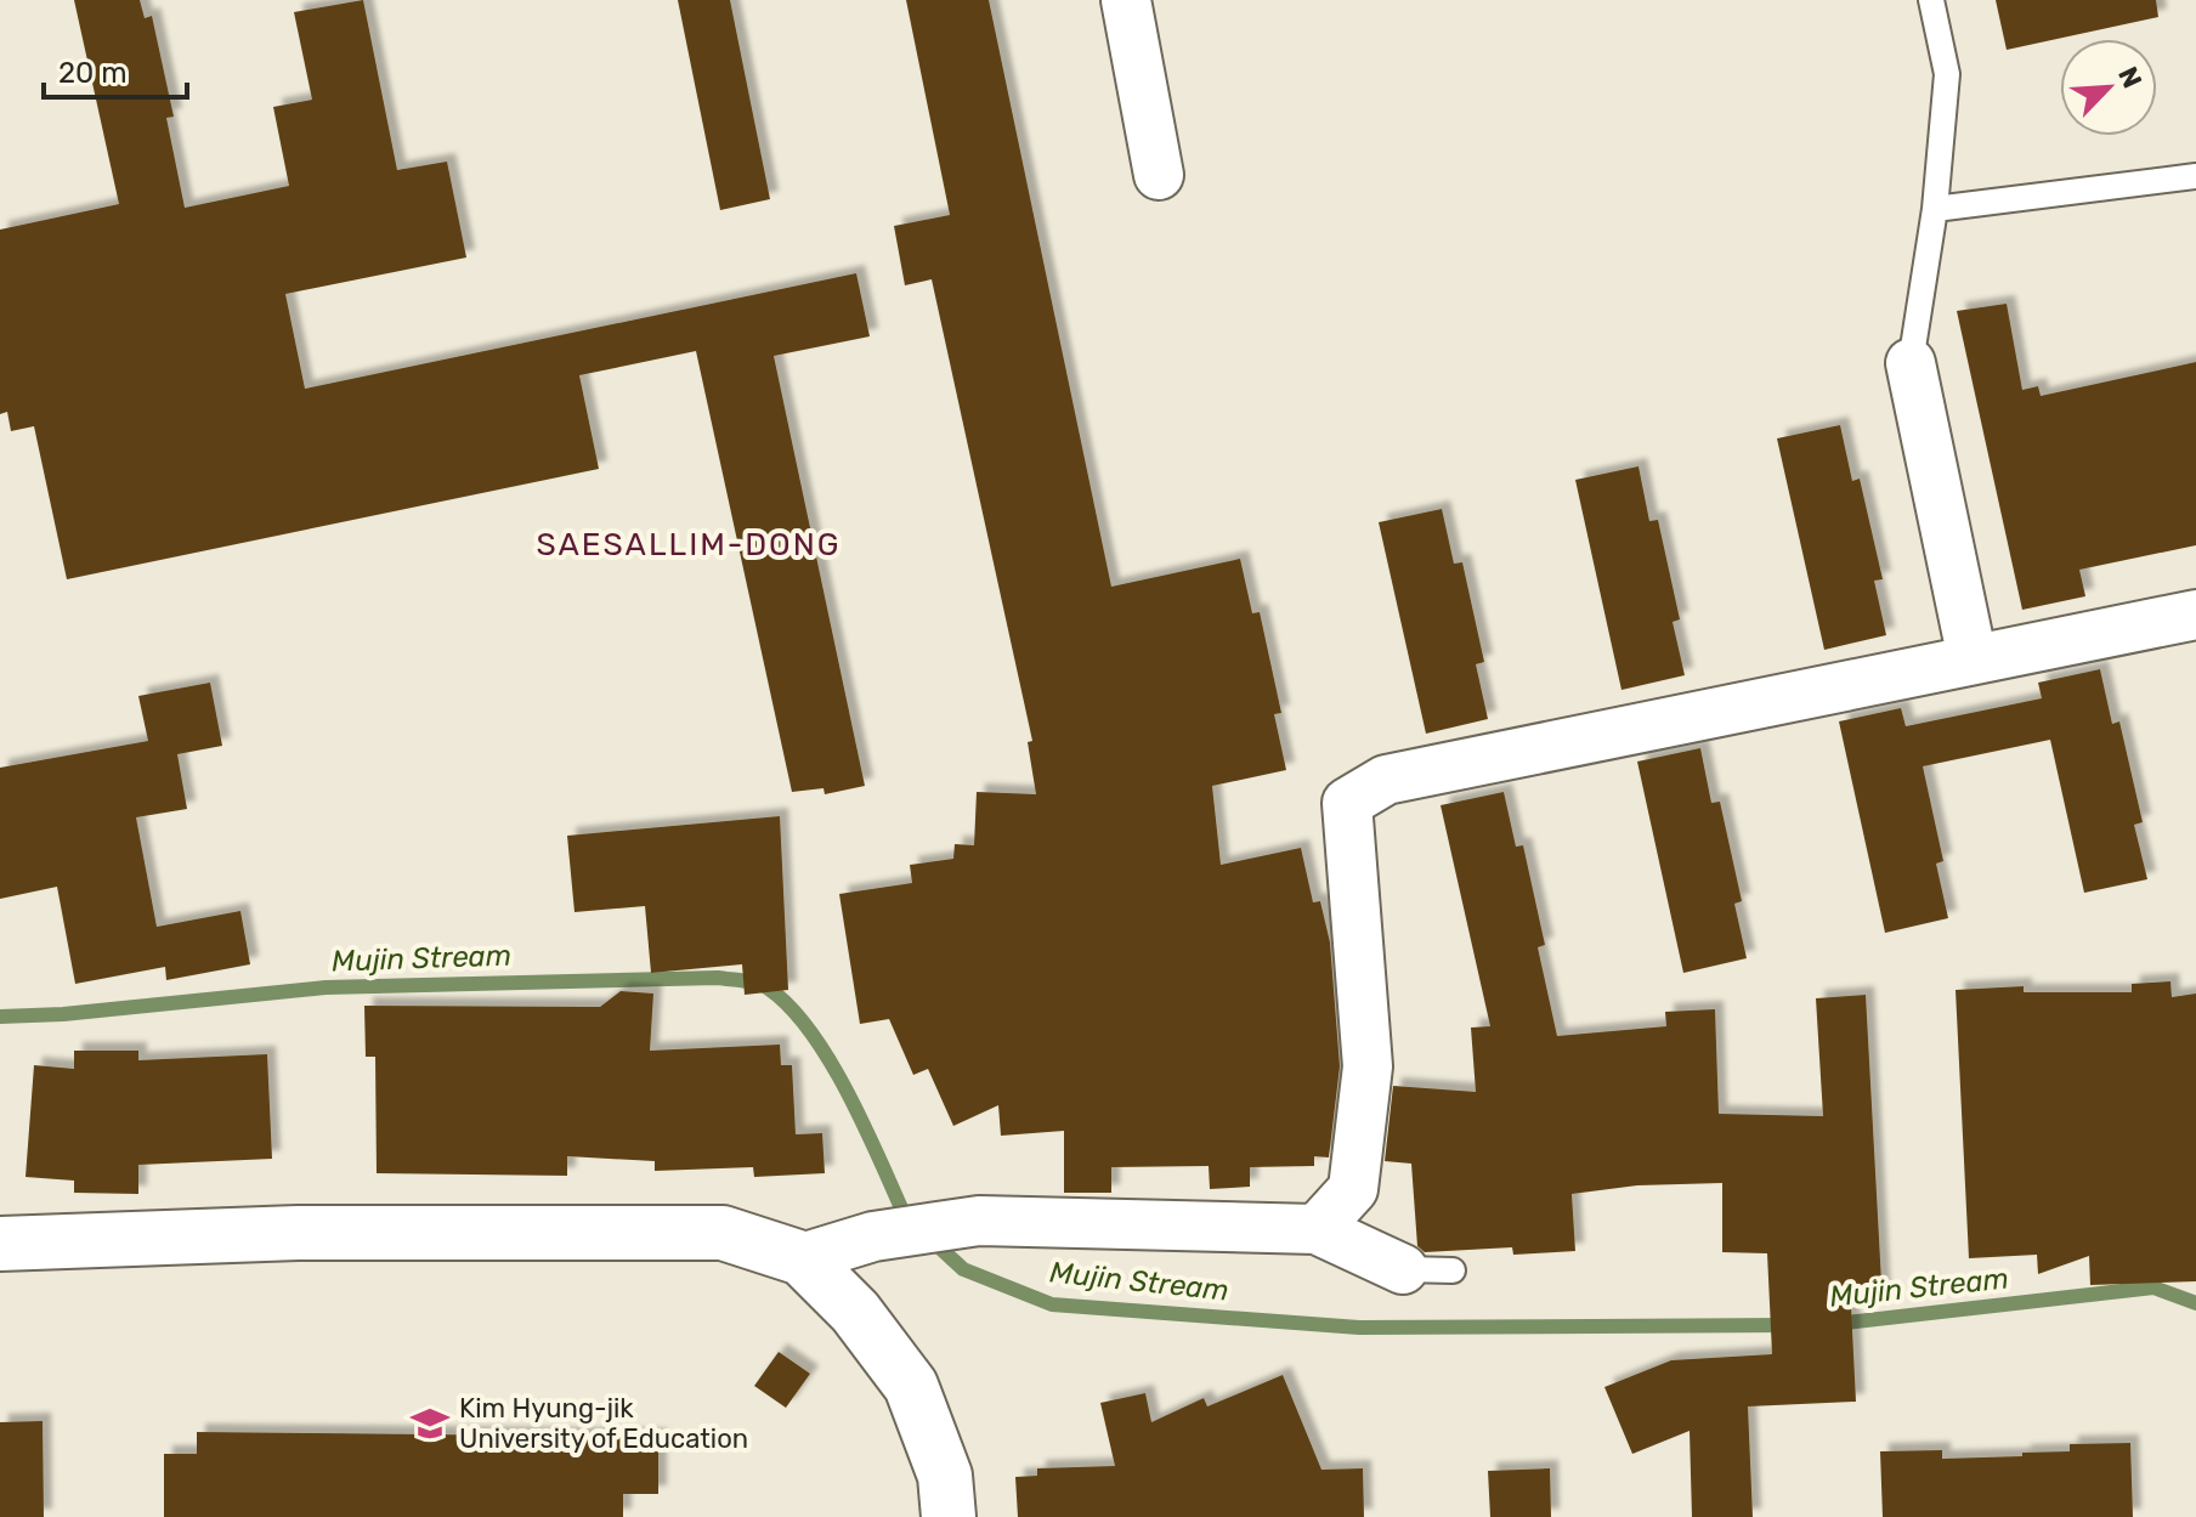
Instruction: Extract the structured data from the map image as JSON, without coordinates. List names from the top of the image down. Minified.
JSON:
{"districts":["SAESALLIM-DONG"],"water":["Mujin Stream"],"places":{"school or university":["Kim Hyung-jik University of Education"]},"scale_bar":"20 m","north":"top right"}
